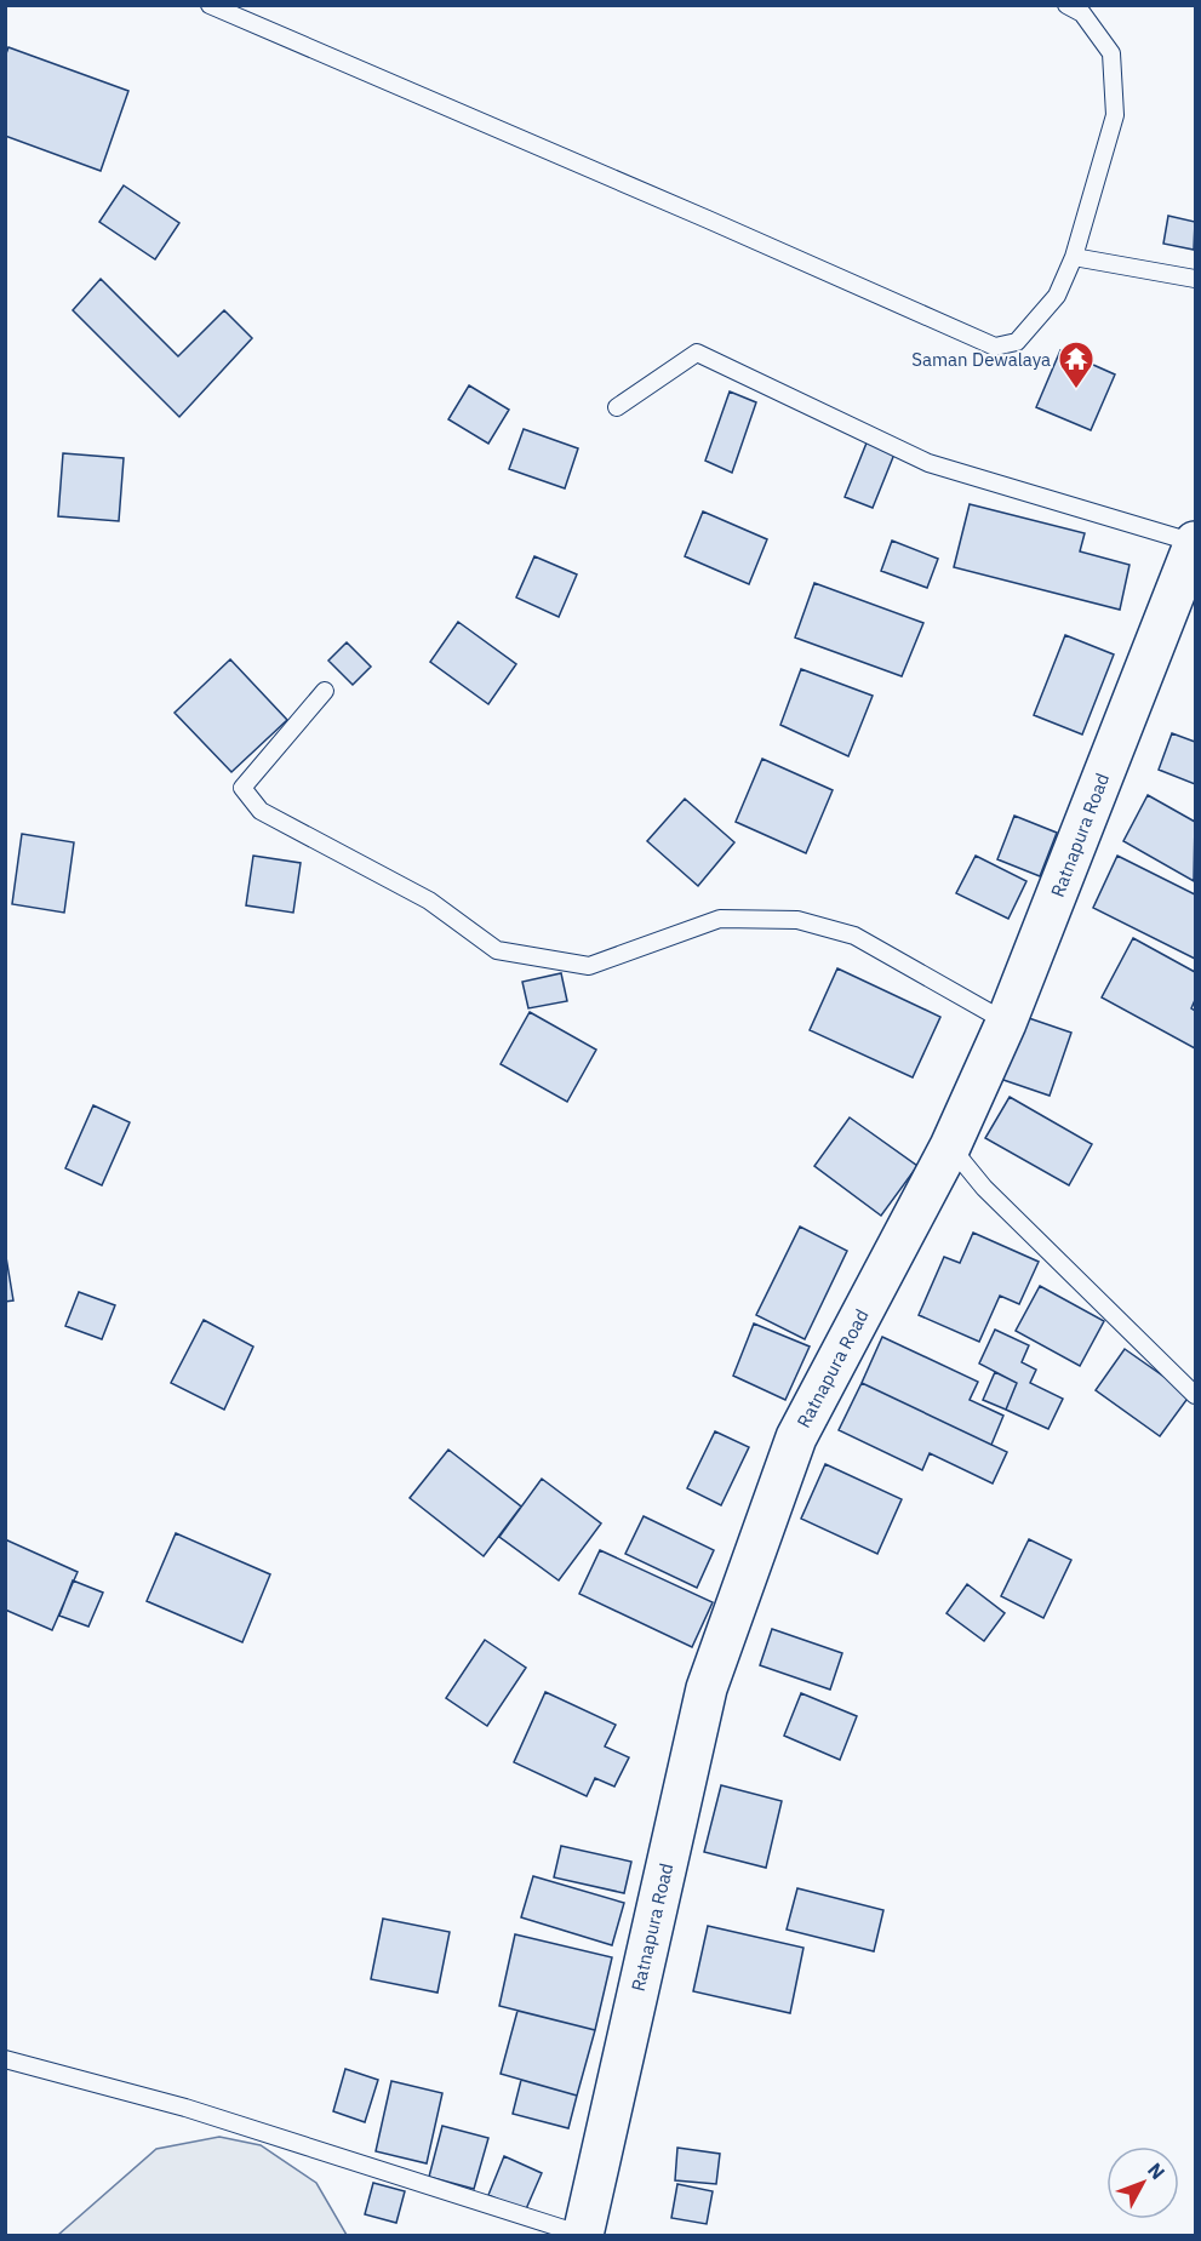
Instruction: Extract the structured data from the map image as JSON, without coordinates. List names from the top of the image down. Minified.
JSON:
{"streets":{"highway":["Ratnapura Road"]},"places":{"temple":["Saman Dewalaya"]},"north":"top right"}
